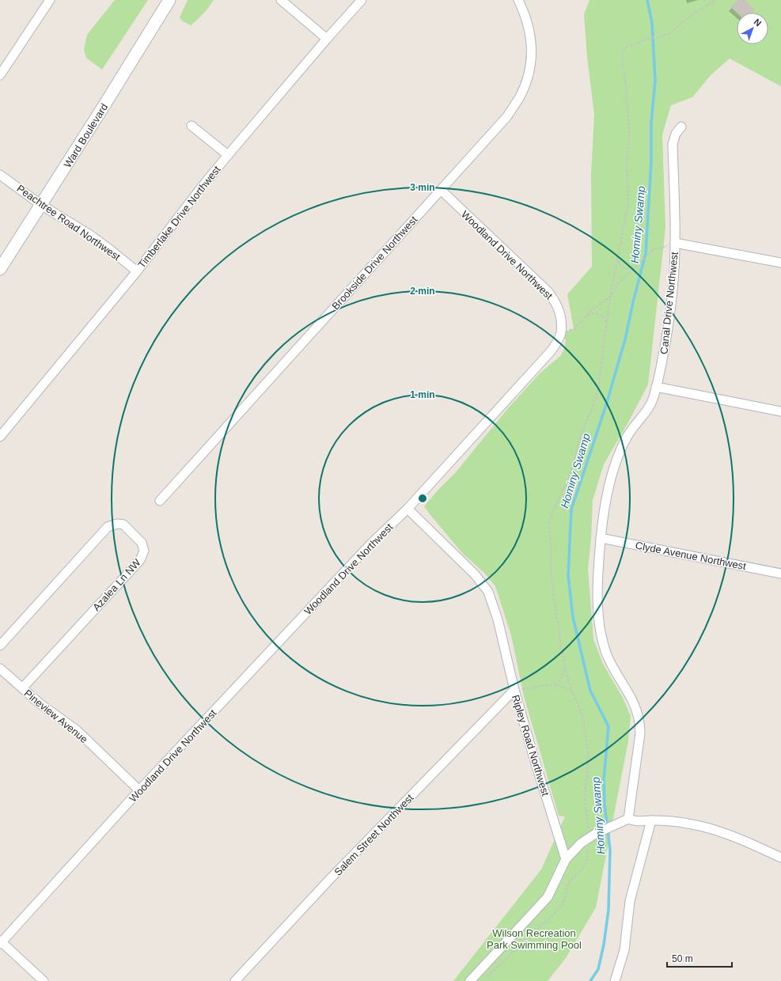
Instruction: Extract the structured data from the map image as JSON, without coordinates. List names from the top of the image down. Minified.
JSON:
{"streets":{"main road":["Ward Boulevard"],"street":["Timberlake Drive Northwest","Peachtree Road Northwest","Woodland Drive Northwest","Brookside Drive Northwest","Canal Drive Northwest","Clyde Avenue Northwest","Azalea Ln NW","Pineview Avenue","Ripley Road Northwest","Salem Street Northwest"]},"crossings":[["Ward Boulevard","Peachtree Road Northwest"],["Timberlake Drive Northwest","Peachtree Road Northwest"],["Woodland Drive Northwest","Brookside Drive Northwest"],["Woodland Drive Northwest","Pineview Avenue"],["Woodland Drive Northwest","Ripley Road Northwest"],["Canal Drive Northwest","Clyde Avenue Northwest"],["Azalea Ln NW","Pineview Avenue"],["Ripley Road Northwest","Salem Street Northwest"]],"water":["Hominy Swamp"],"parks":["Wilson Recreation Park Swimming Pool"],"scale_bar":"50 m","north":"top right","rings":["3 min","2 min","1 min"]}
